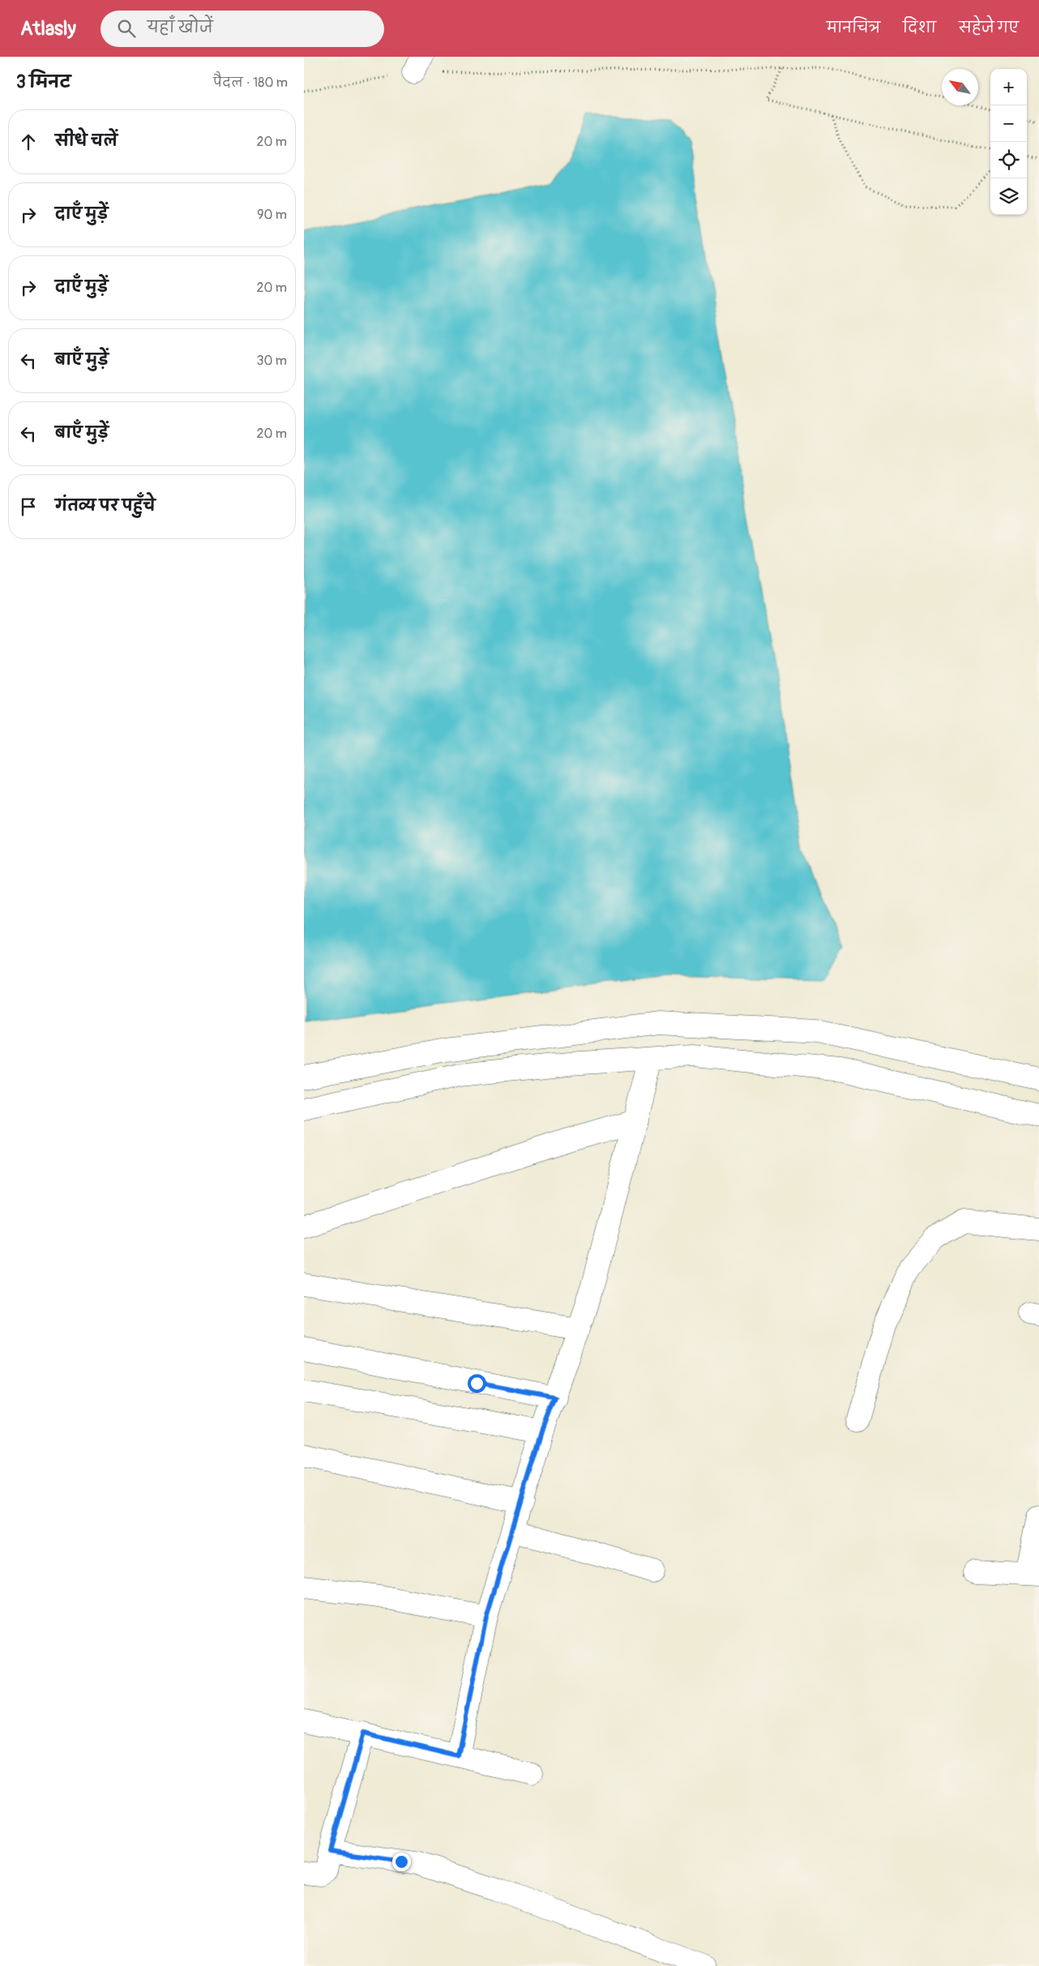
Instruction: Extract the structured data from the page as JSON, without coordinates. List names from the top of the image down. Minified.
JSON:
{"north":"top left","page":{"header":"Atlasly","search":"यहाँ खोजें","nav":["मानचित्र","दिशा","सहेजे गए"],"heading":["3 मिनट","पैदल · 180 m"],"map_buttons":["+","−"],"list":[["सीधे चलें","20 m"],["दाएँ मुड़ें","90 m"],["दाएँ मुड़ें","20 m"],["बाएँ मुड़ें","30 m"],["बाएँ मुड़ें","20 m"],"गंतव्य पर पहुँचे"]}}
